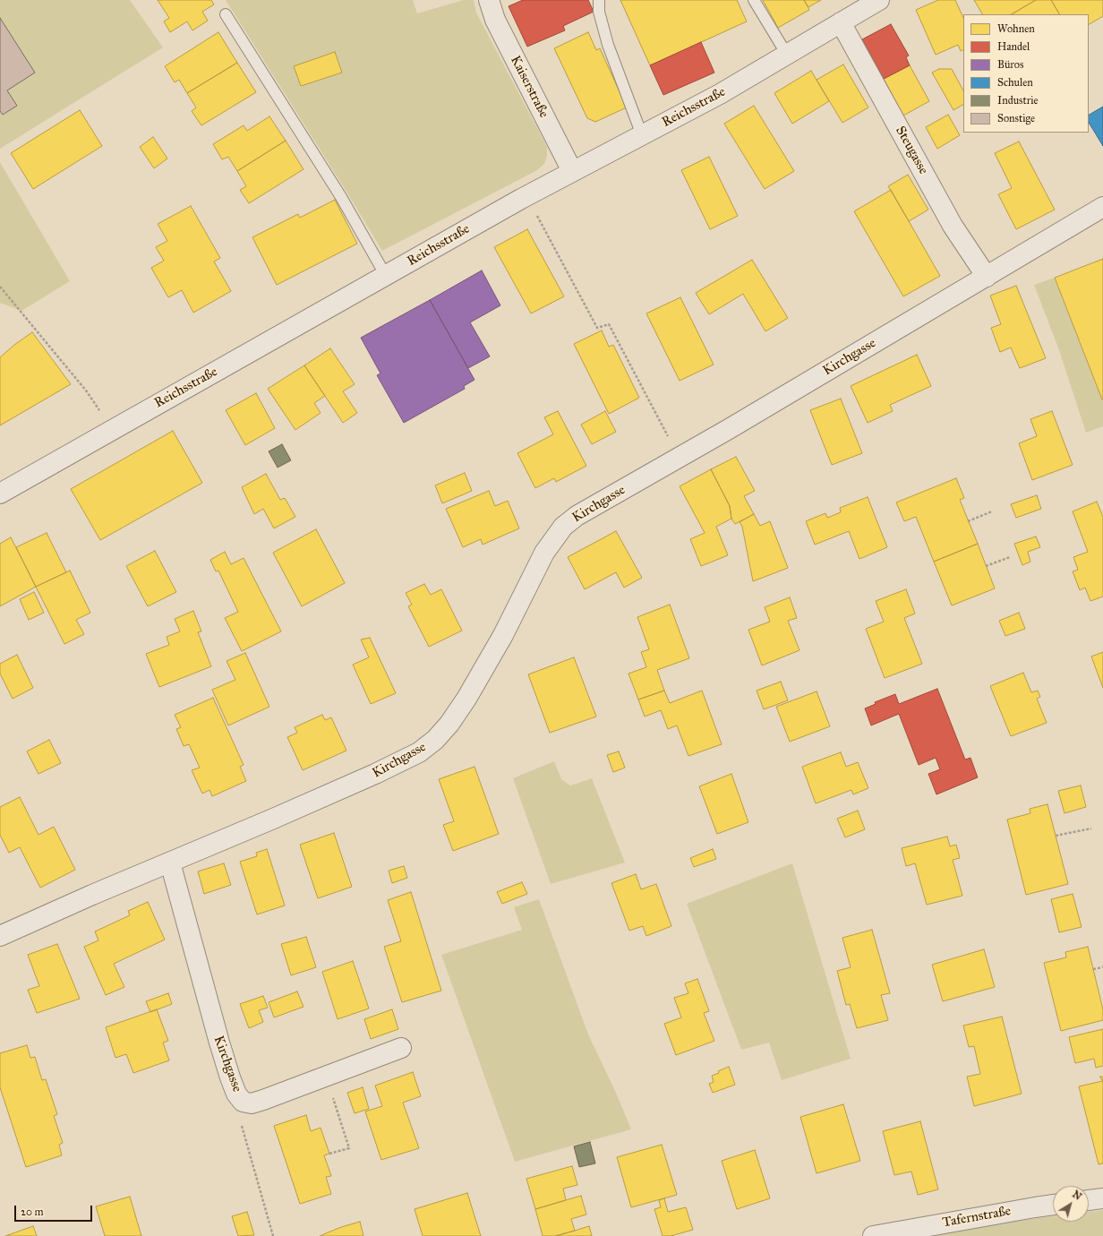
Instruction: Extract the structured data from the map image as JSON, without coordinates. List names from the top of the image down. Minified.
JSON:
{"streets":{"street":["Kaiserstraße","Reichsstraße","Steugasse","Kirchgasse","Tafernstraße"]},"crossings":[["Kaiserstraße","Reichsstraße"],["Reichsstraße","Steugasse"],["Steugasse","Kirchgasse"]],"legend":["Wohnen","Handel","Büros","Schulen","Industrie","Sonstige"],"scale_bar":"20 m","north":"top right"}
